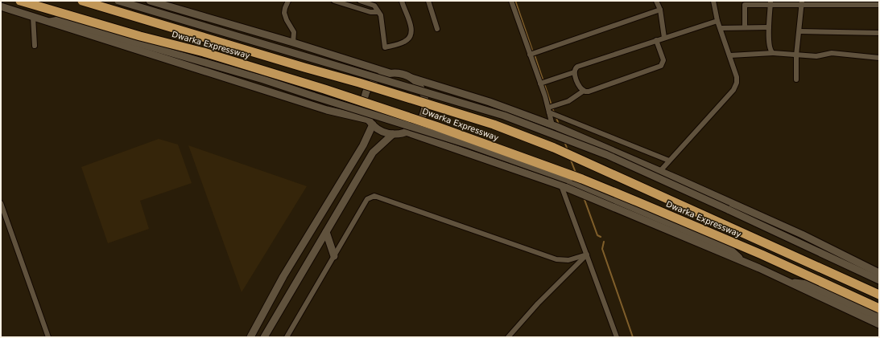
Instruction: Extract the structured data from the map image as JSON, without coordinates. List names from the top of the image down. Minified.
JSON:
{"streets":{"highway":["Dwarka Expressway"]}}
